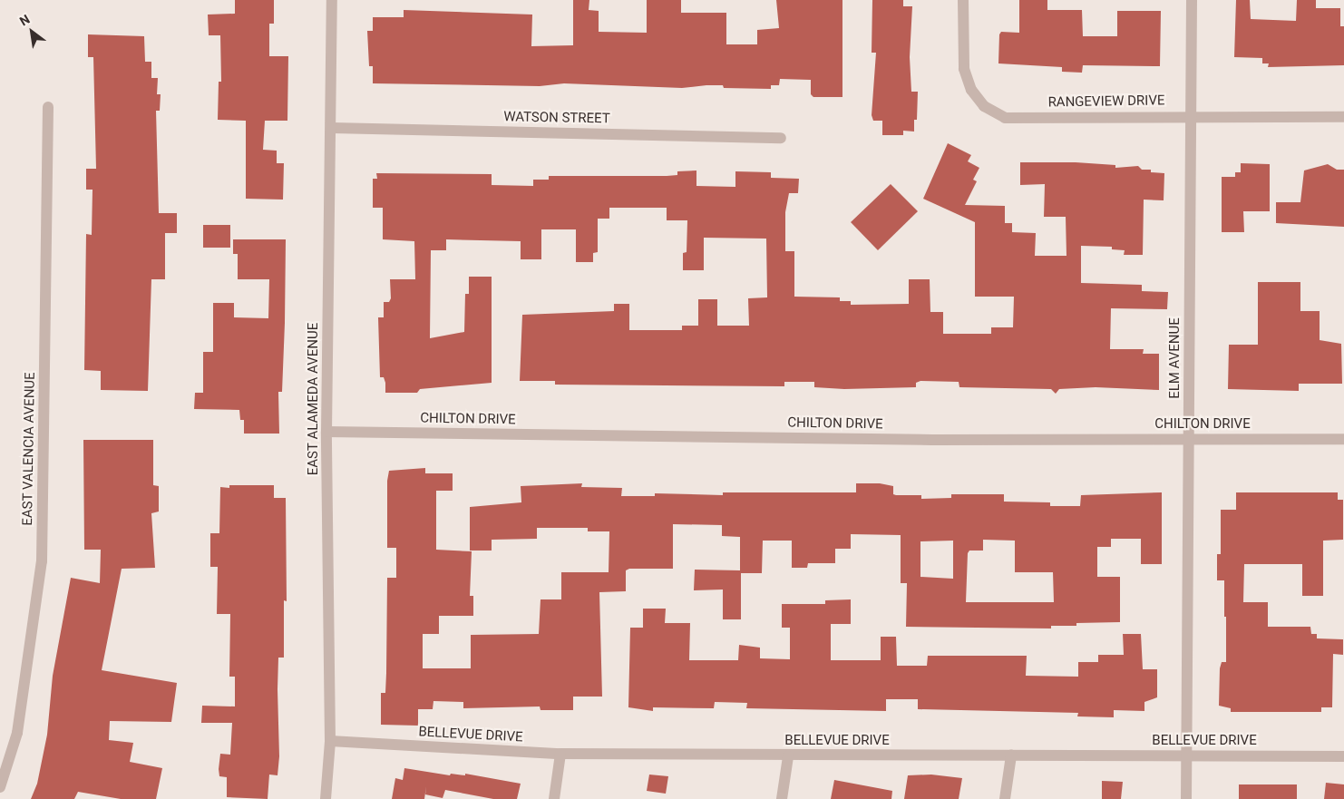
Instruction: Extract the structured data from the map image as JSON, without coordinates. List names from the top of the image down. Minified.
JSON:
{"streets":{"street":["RANGEVIEW DRIVE","WATSON STREET","ELM AVENUE","EAST ALAMEDA AVENUE","CHILTON DRIVE","EAST VALENCIA AVENUE","BELLEVUE DRIVE"]},"crossings":[["RANGEVIEW DRIVE","ELM AVENUE"],["WATSON STREET","EAST ALAMEDA AVENUE"],["ELM AVENUE","CHILTON DRIVE"],["ELM AVENUE","BELLEVUE DRIVE"],["EAST ALAMEDA AVENUE","CHILTON DRIVE"],["EAST ALAMEDA AVENUE","BELLEVUE DRIVE"]],"north":"top left"}
